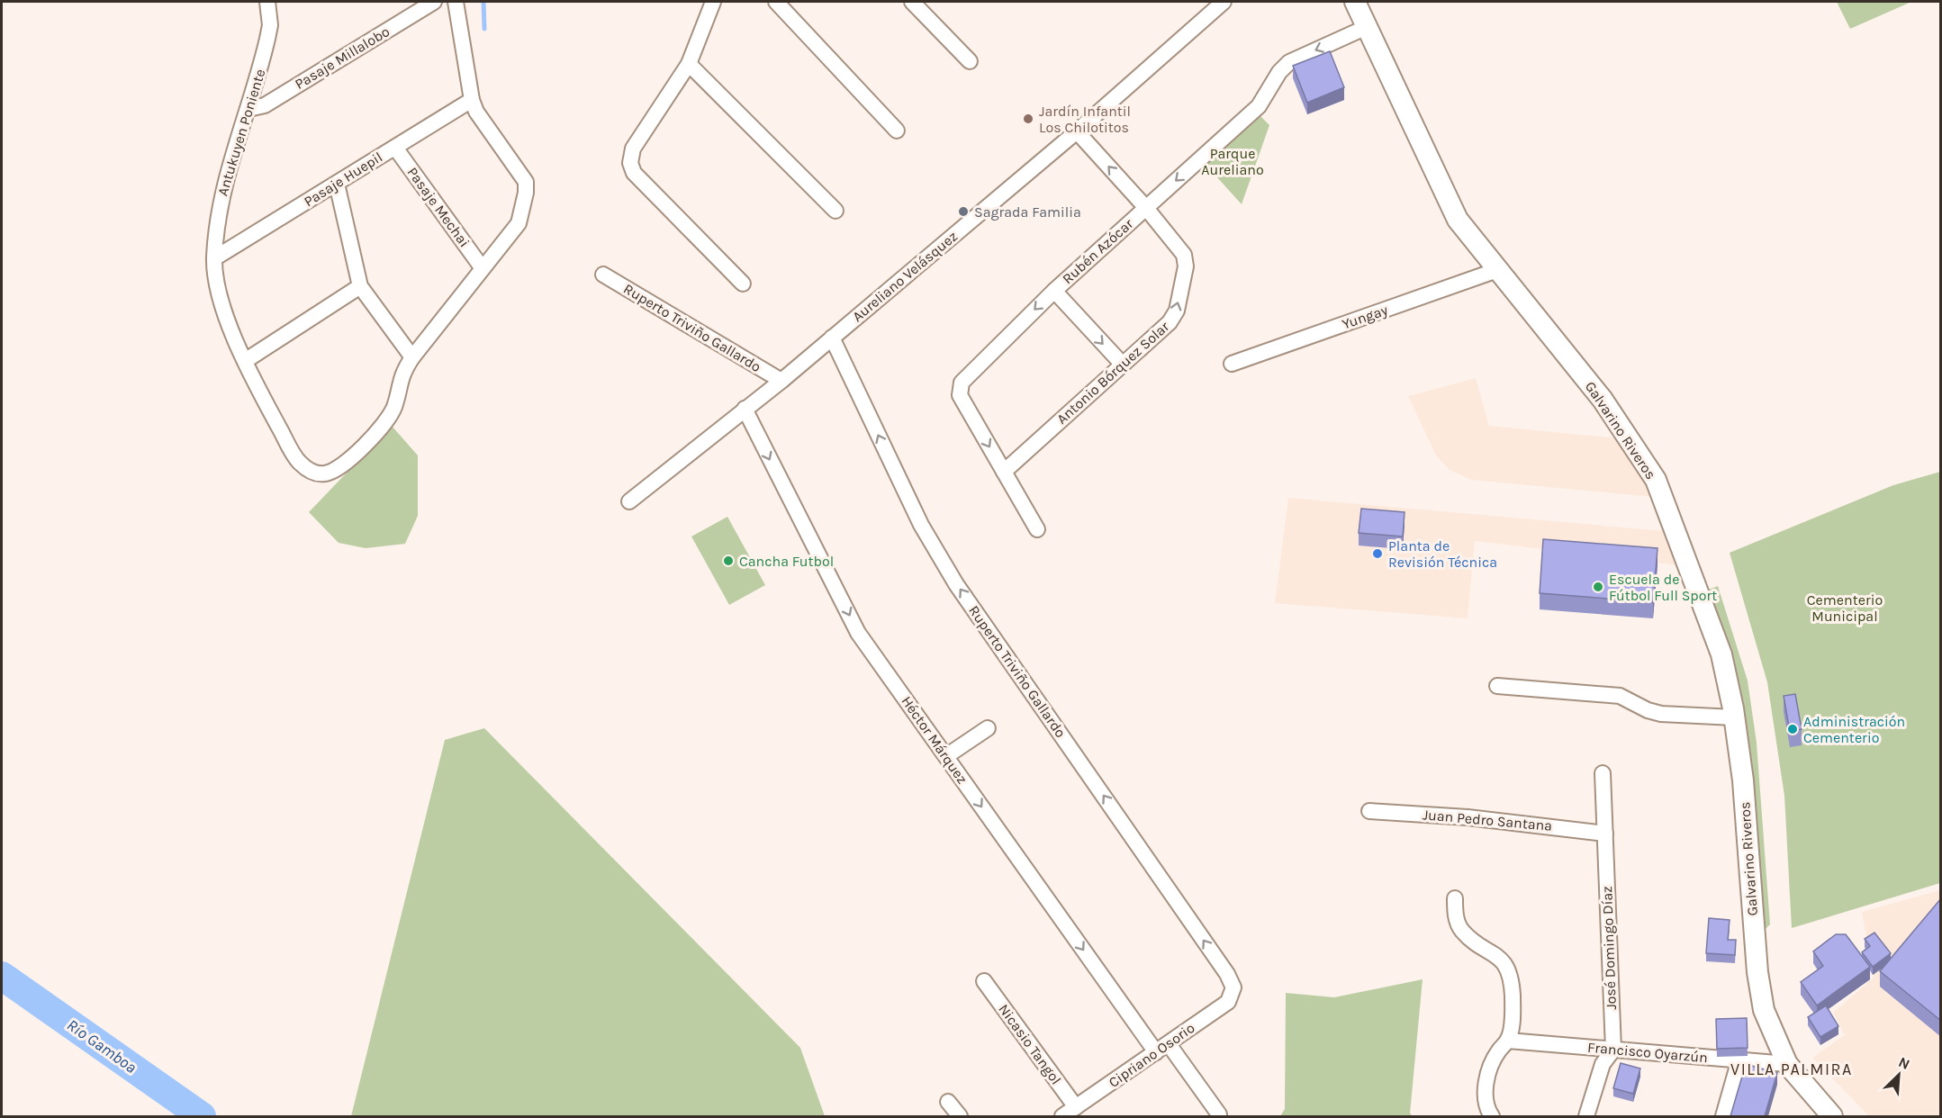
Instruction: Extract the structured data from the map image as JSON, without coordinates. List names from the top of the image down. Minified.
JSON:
{"streets":{"street":["Pasaje Millalobo","Antukuyen Poniente","Pasaje Huepil","Pasaje Mechai","Rubén Azócar","Aureliano Velásquez","Yungay","Ruperto Triviño Gallardo","Antonio Bórquez Solar","Galvarino Riveros","Héctor Márquez","Juan Pedro Santana","José Domingo Díaz","Nicasio Tangol","Francisco Oyarzún","Cipriano Osorio"]},"crossings":[["Pasaje Millalobo","Antukuyen Poniente"],["Antukuyen Poniente","Pasaje Huepil"],["Pasaje Huepil","Pasaje Mechai"],["Rubén Azócar","Antonio Bórquez Solar"],["Rubén Azócar","Galvarino Riveros"],["Aureliano Velásquez","Ruperto Triviño Gallardo"],["Aureliano Velásquez","Antonio Bórquez Solar"],["Aureliano Velásquez","Héctor Márquez"],["Yungay","Galvarino Riveros"],["Ruperto Triviño Gallardo","Cipriano Osorio"],["Galvarino Riveros","Francisco Oyarzún"],["Héctor Márquez","Cipriano Osorio"],["Juan Pedro Santana","José Domingo Díaz"],["José Domingo Díaz","Francisco Oyarzún"],["Nicasio Tangol","Cipriano Osorio"]],"one_way":["Rubén Azócar","Ruperto Triviño Gallardo","Héctor Márquez"],"districts":["VILLA PALMIRA"],"water":["Río Gamboa"],"parks":["Parque Aureliano","Cementerio Municipal"],"places":["Jardín Infantil Los Chilotitos","Sagrada Familia","Planta de Revisión Técnica","Cancha Futbol","Escuela de Fútbol Full Sport","Administración Cementerio"],"north":"top right"}
